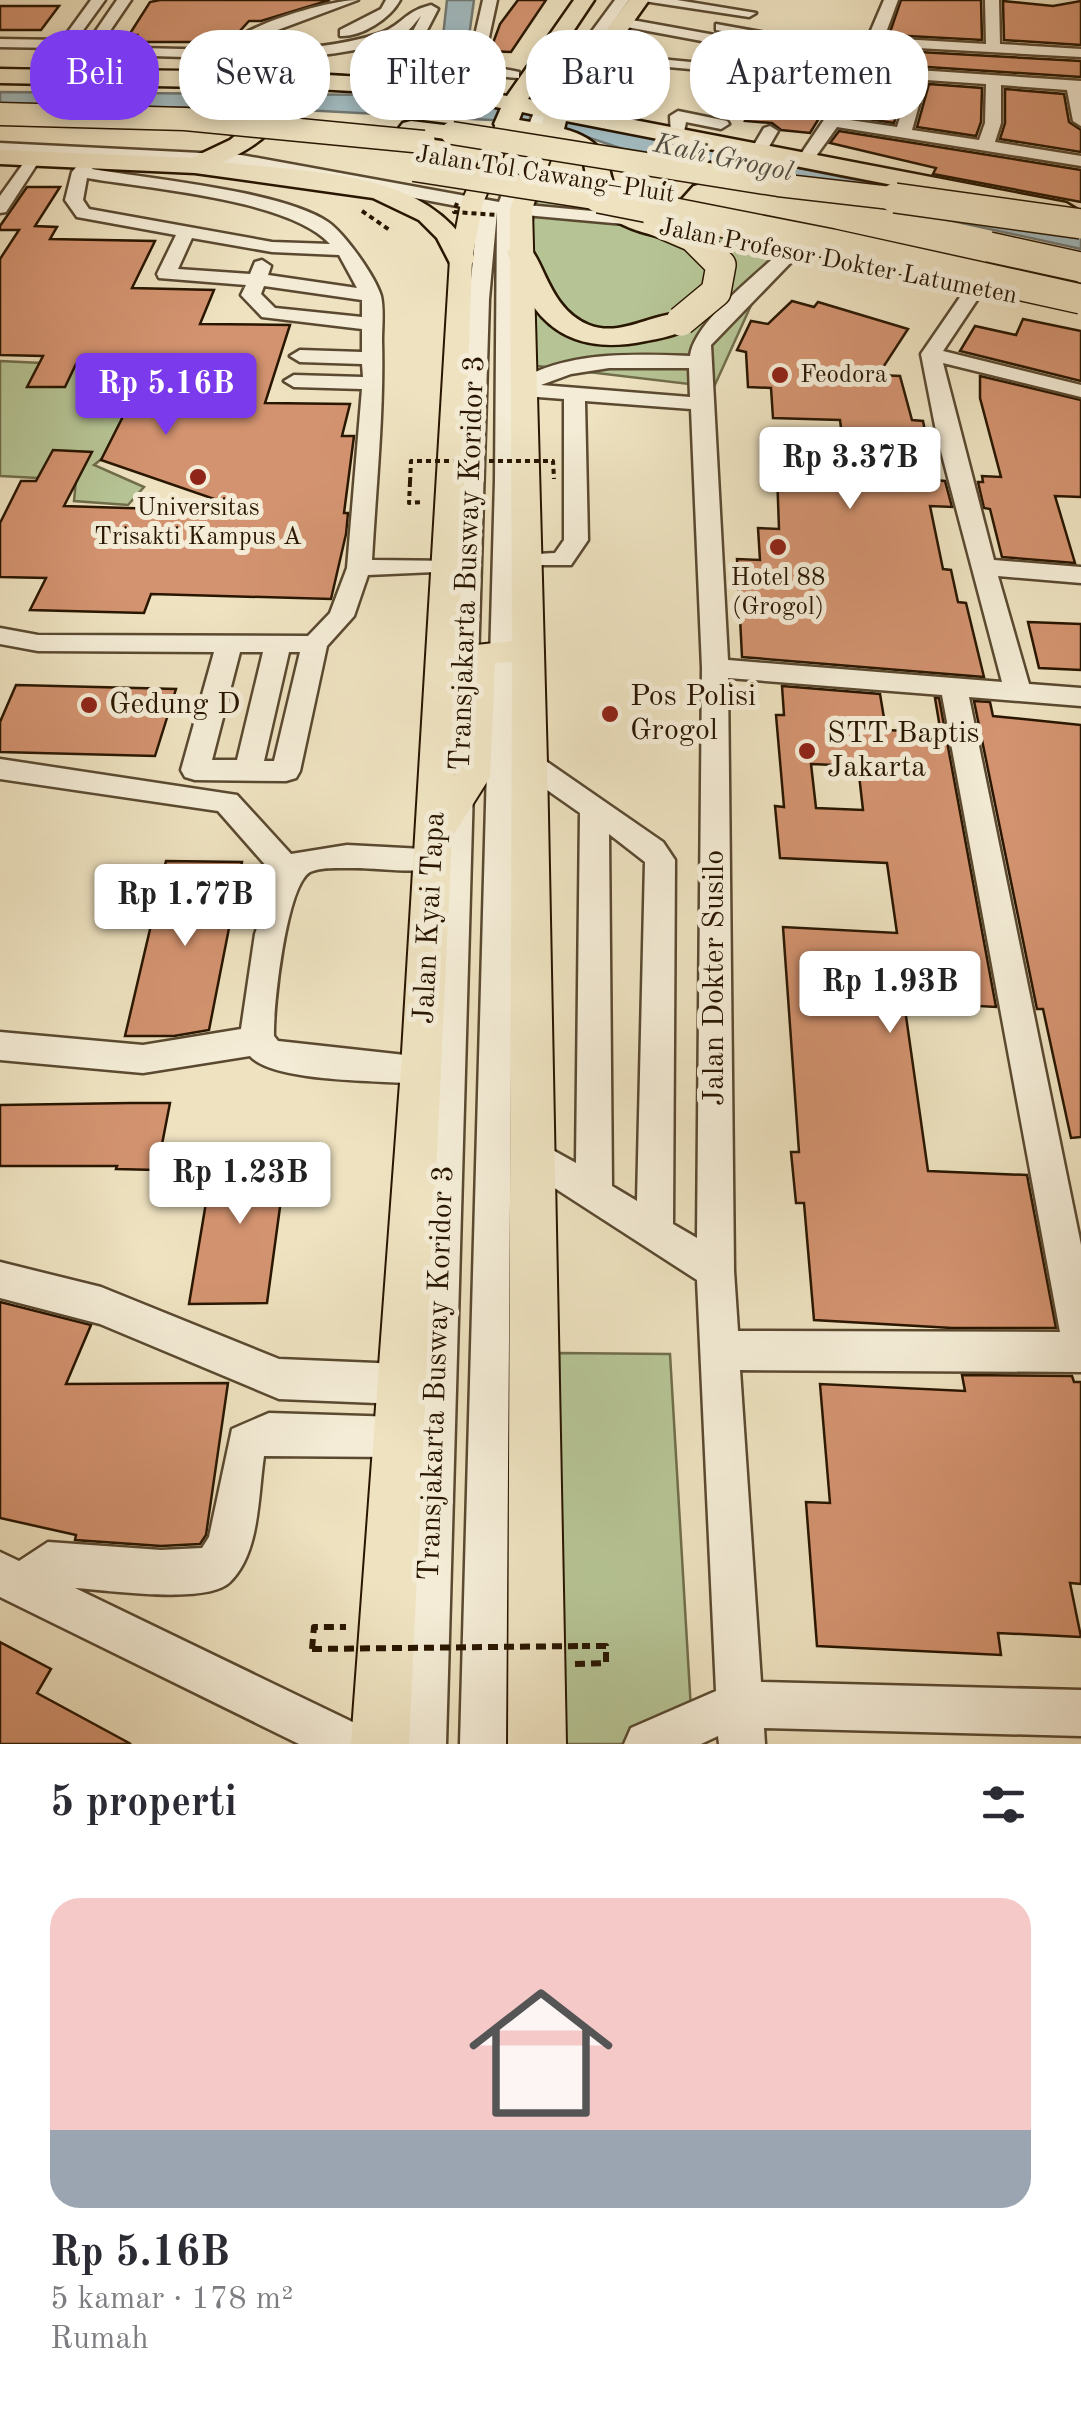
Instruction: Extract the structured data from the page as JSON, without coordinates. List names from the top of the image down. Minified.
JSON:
{"streets":{"highway":["Jalan Tol Cawang–Pluit","Jalan Profesor Dokter Latumeten"],"main road":["Jalan Kyai Tapa"],"street":["Transjakarta Busway Koridor 3","Jalan Dokter Susilo"]},"crossings":[["Jalan Profesor Dokter Latumeten","Transjakarta Busway Koridor 3"],["Jalan Profesor Dokter Latumeten","Jalan Kyai Tapa"],["Transjakarta Busway Koridor 3","Jalan Kyai Tapa"]],"water":["Kali Grogol"],"places":["Feodora","Universitas Trisakti Kampus A","Hotel 88 (Grogol)","Gedung D","Pos Polisi Grogol","STT Baptis Jakarta"],"page":{"chip":["Beli","Sewa","Filter","Baru","Apartemen"],"price":["Rp 5.16B","Rp 3.37B","Rp 1.77B","Rp 1.93B","Rp 1.23B"],"heading":"5 properti","list":[{"name":"Rp 5.16B","note":"5 kamar · 178 m² · Rumah"}]}}
